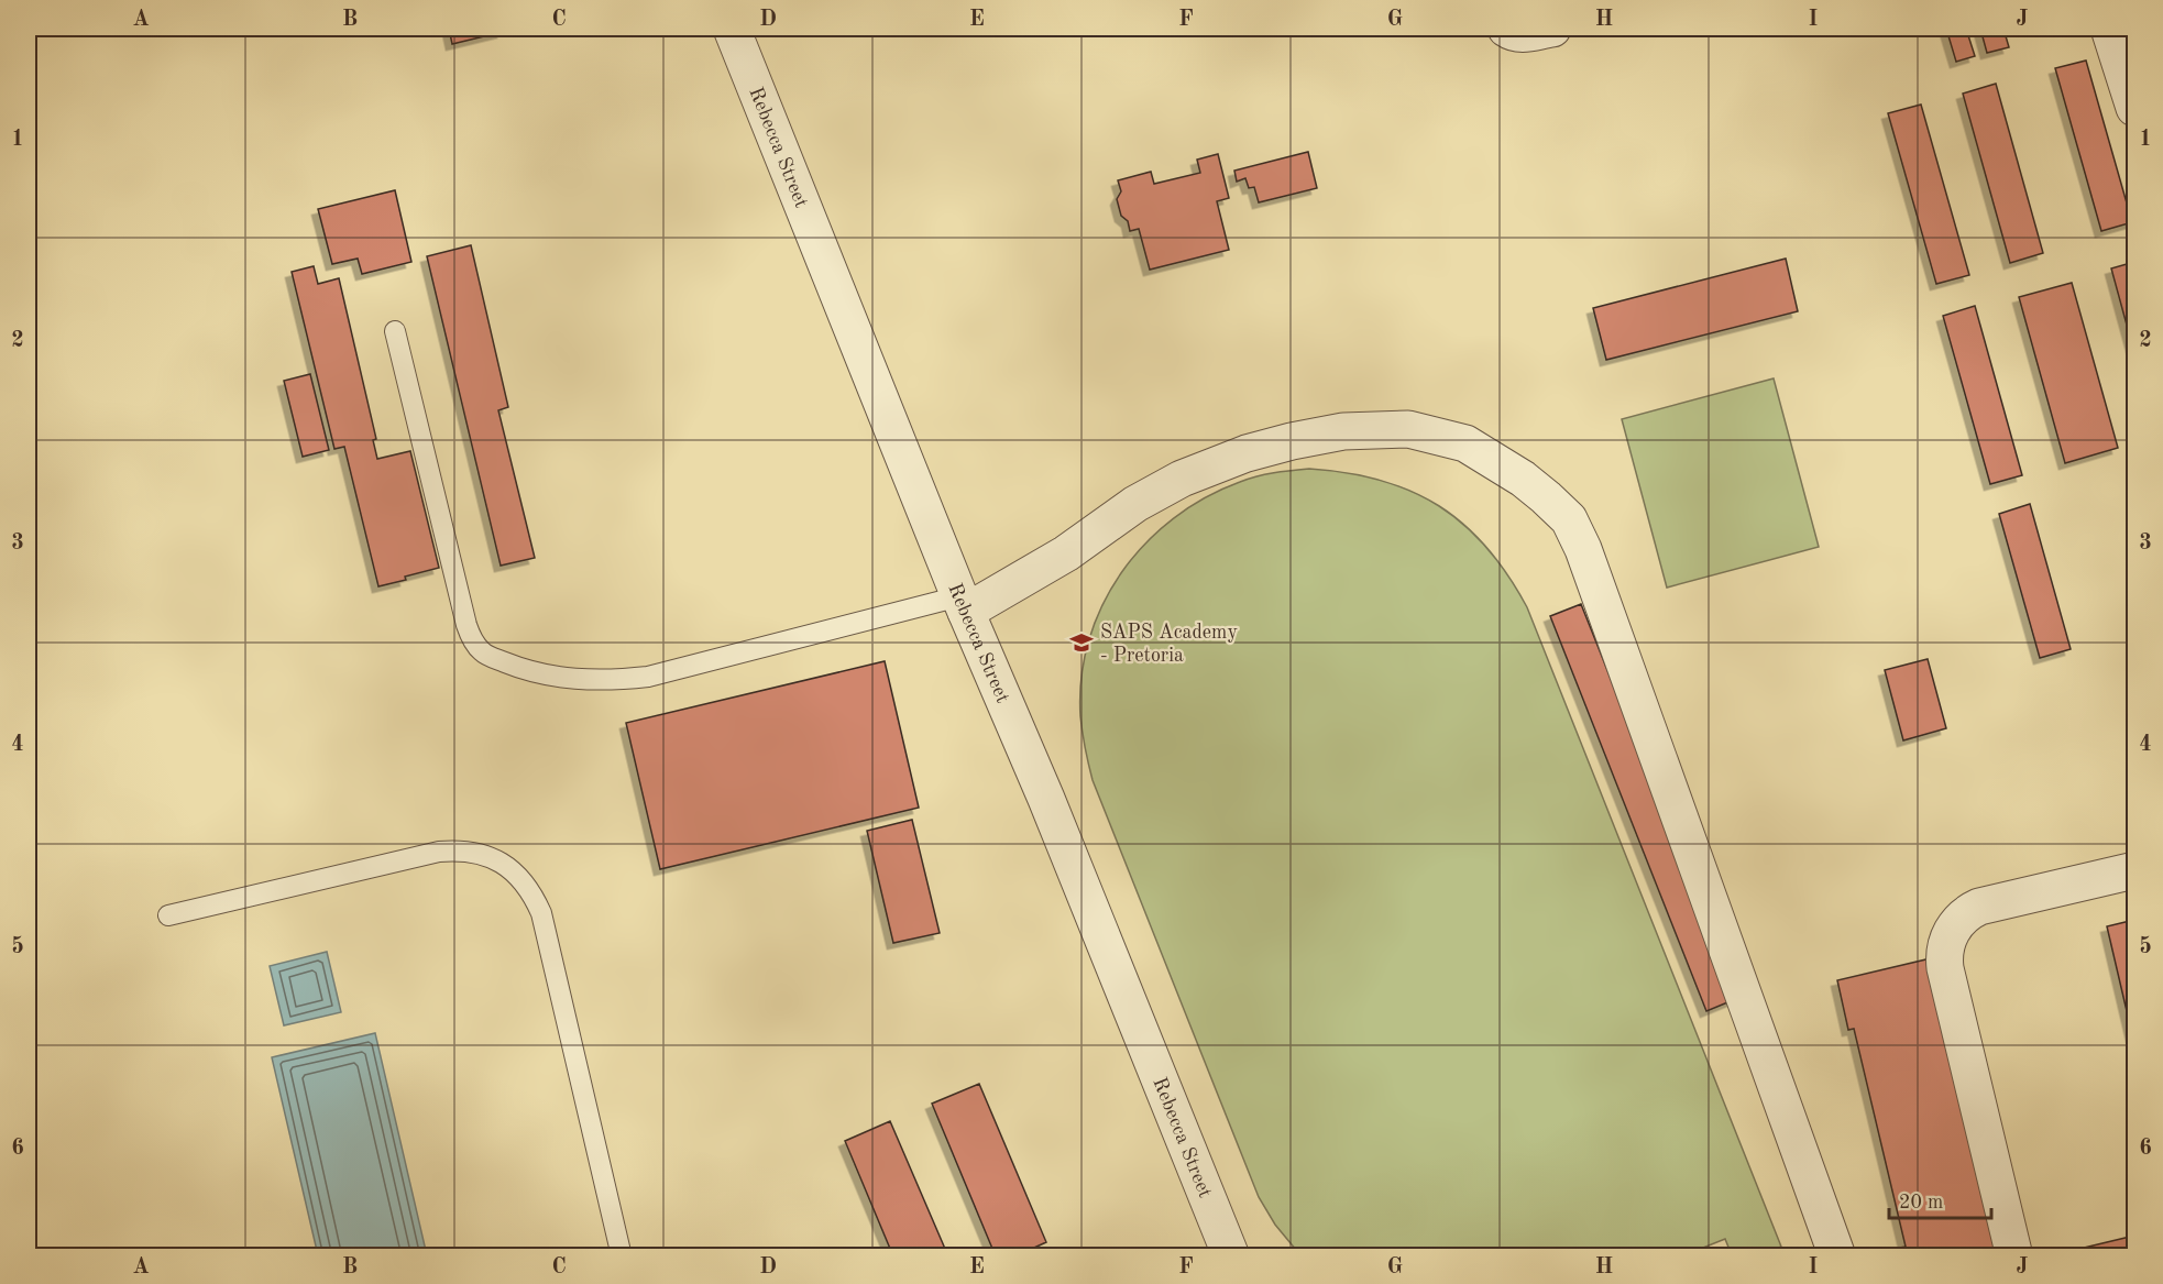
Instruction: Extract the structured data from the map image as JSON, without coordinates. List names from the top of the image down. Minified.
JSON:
{"streets":{"street":["Rebecca Street"]},"places":{"school or university":["SAPS Academy - Pretoria"]},"scale_bar":"20 m","grid":{"columns":["A","B","C","D","E","F","G","H","I","J"],"rows":["1","2","3","4","5","6"]}}
